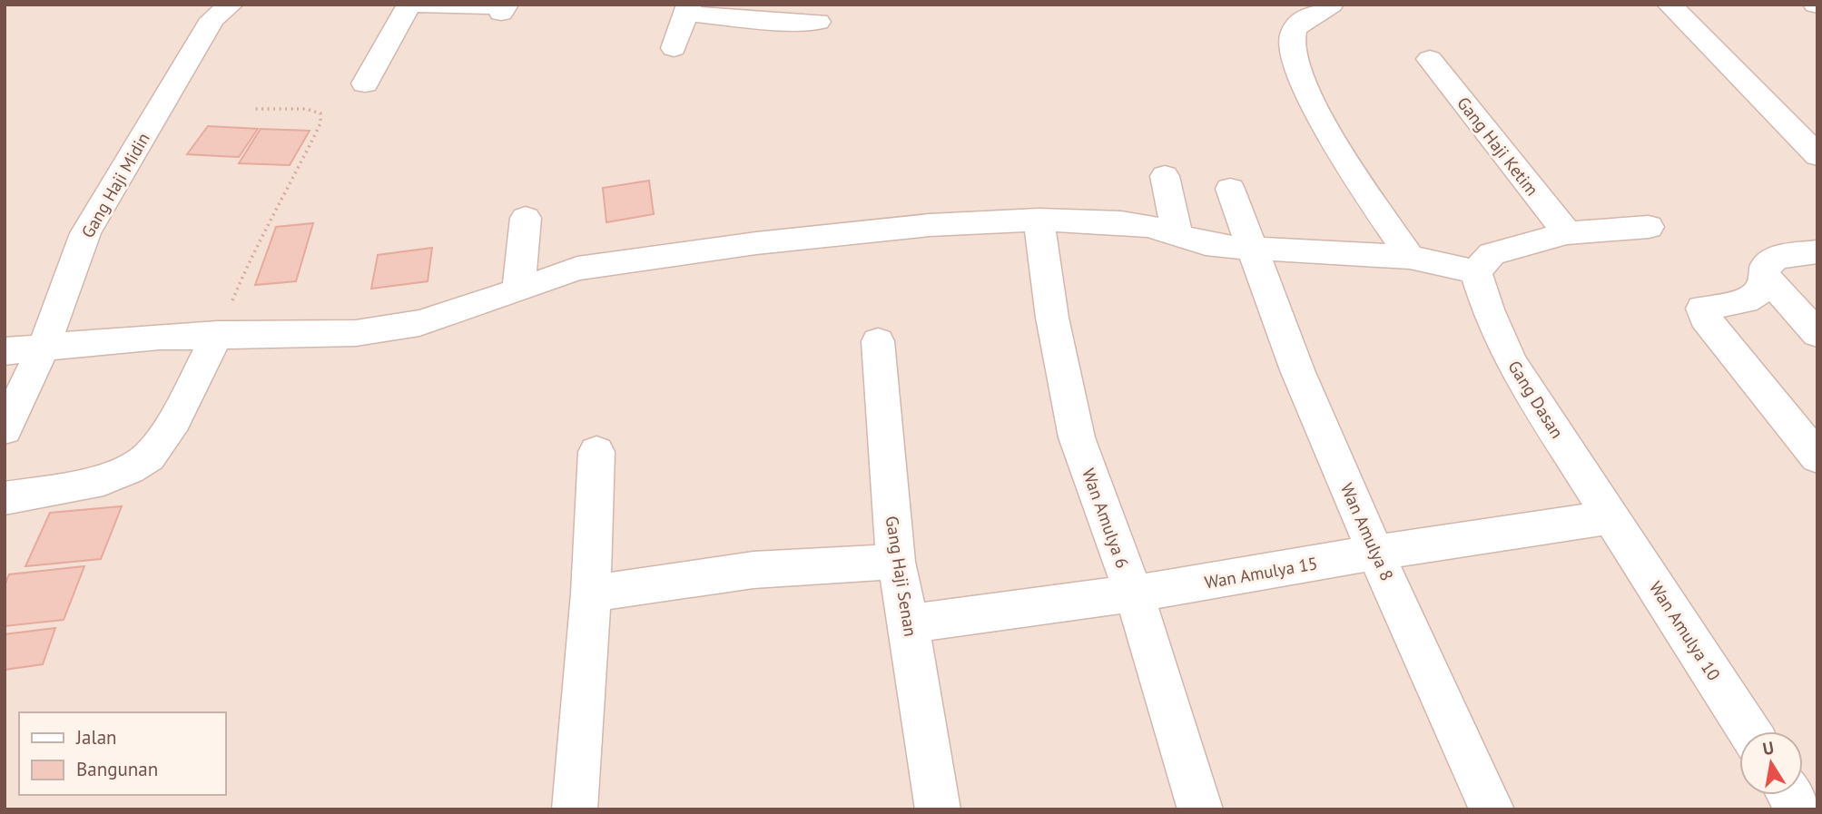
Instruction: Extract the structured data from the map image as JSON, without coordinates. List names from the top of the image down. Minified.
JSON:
{"streets":{"street":["Gang Haji Ketim","Gang Haji Midin","Gang Dasan","Wan Amulya 6","Wan Amulya 8","Wan Amulya 15","Gang Haji Senan","Wan Amulya 10"]},"crossings":[["Gang Dasan","Wan Amulya 15"],["Gang Dasan","Wan Amulya 10"],["Wan Amulya 6","Wan Amulya 15"],["Wan Amulya 8","Wan Amulya 15"],["Wan Amulya 15","Gang Haji Senan"],["Wan Amulya 15","Wan Amulya 10"]],"legend":["Jalan","Bangunan"],"north":"top"}
